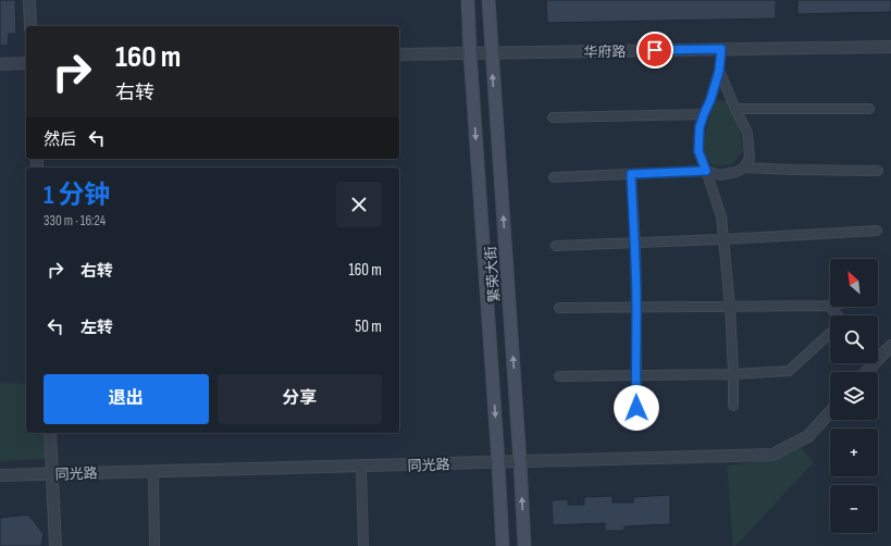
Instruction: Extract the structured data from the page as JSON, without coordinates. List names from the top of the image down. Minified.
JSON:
{"streets":{"main road":["繁荣大街"],"street":["华府路","同光路"]},"crossings":[["华府路","繁荣大街"],["繁荣大街","同光路"]],"north":"top left","page":{"turn":["160 m","右转"],"then":"然后","heading":["1 分钟","330 m · 16:24"],"list":[{"name":"右转","value":"160 m"},{"name":"左转","value":"50 m"}],"map_buttons":["+","−"],"buttons":["退出","分享"]}}
